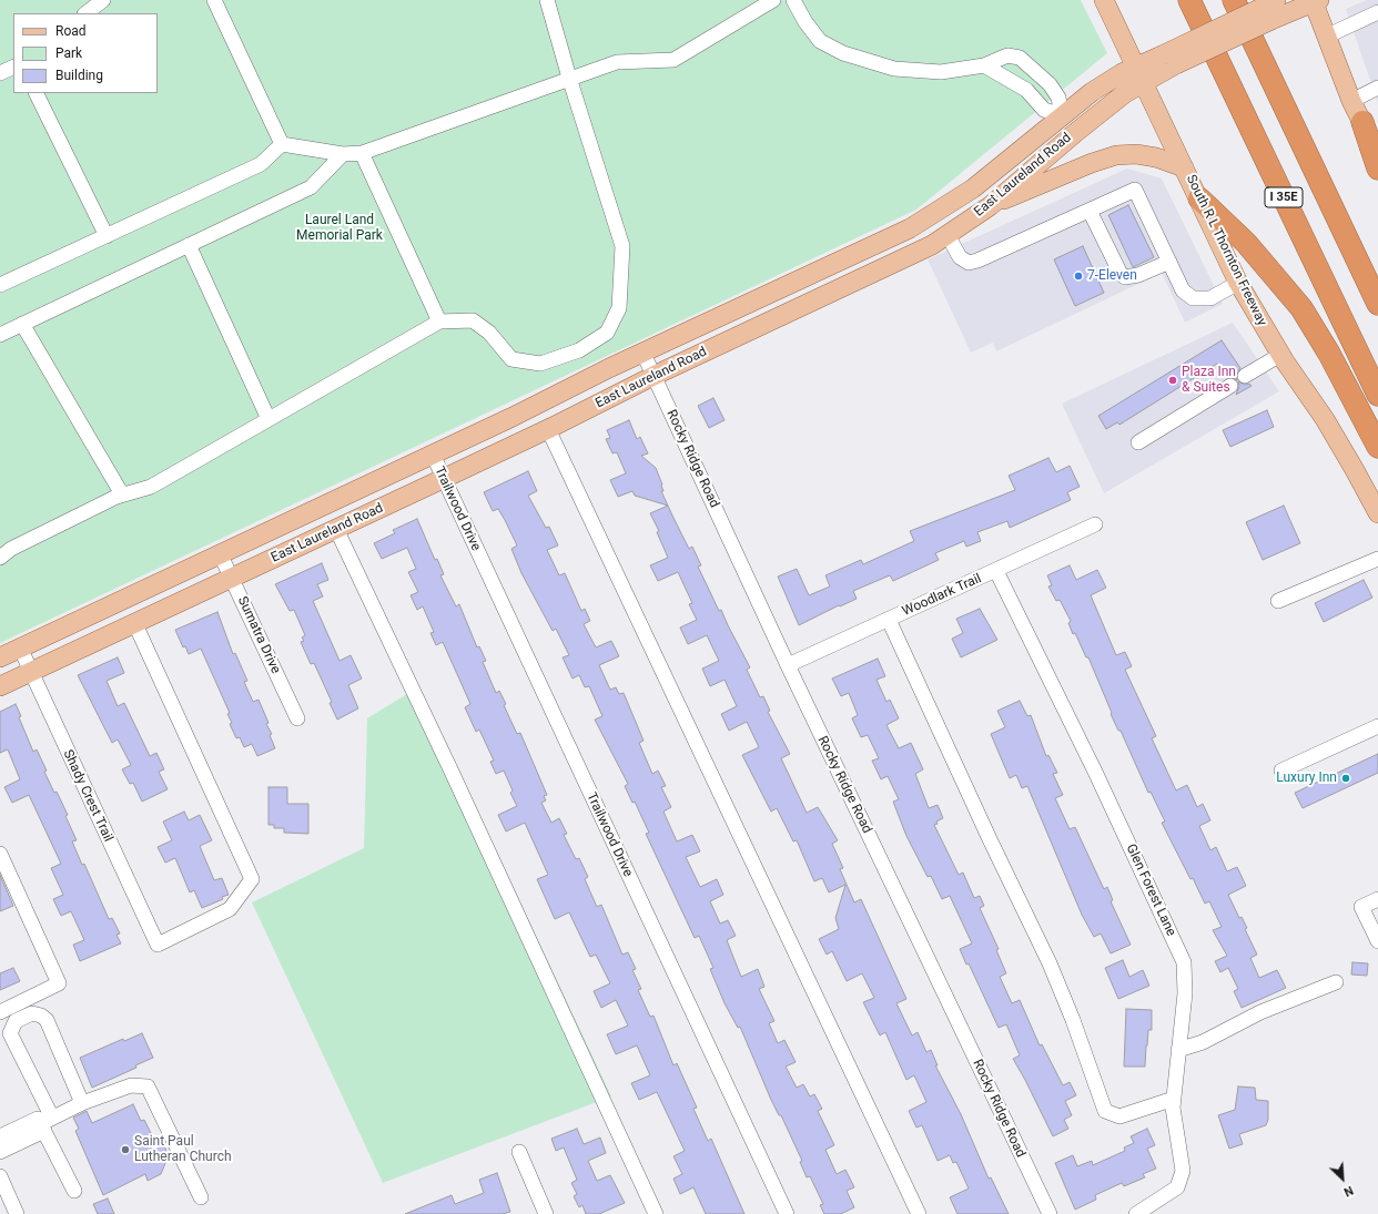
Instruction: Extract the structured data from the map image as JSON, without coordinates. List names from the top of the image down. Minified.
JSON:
{"streets":{"highway":["I 35E"],"main road":["East Laureland Road","South R L Thornton Freeway"],"street":["Rocky Ridge Road","Trailwood Drive","Woodlark Trail","Sumatra Drive","Shady Crest Trail","Glen Forest Lane"]},"crossings":[["East Laureland Road","South R L Thornton Freeway"],["East Laureland Road","Rocky Ridge Road"],["East Laureland Road","Trailwood Drive"],["East Laureland Road","Sumatra Drive"],["East Laureland Road","Shady Crest Trail"],["Rocky Ridge Road","Woodlark Trail"],["Woodlark Trail","Glen Forest Lane"]],"parks":["Laurel Land Memorial Park"],"places":["7-Eleven","Plaza Inn & Suites","Luxury Inn","Saint Paul Lutheran Church"],"legend":["Road","Park","Building"],"north":"bottom right"}
